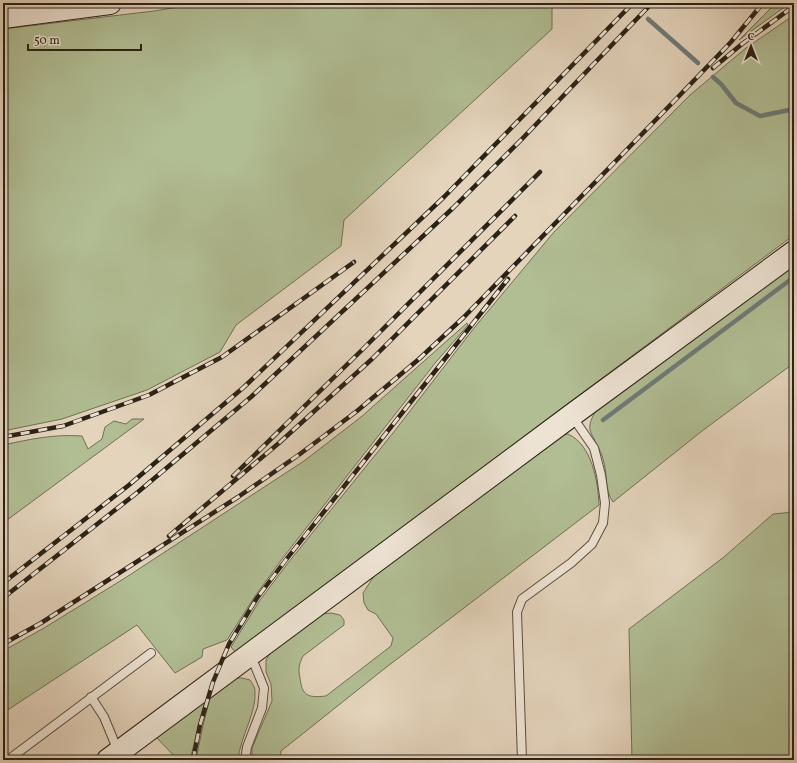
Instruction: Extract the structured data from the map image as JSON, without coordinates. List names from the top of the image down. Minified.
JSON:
{"scale_bar":"50 m","north":"top"}
